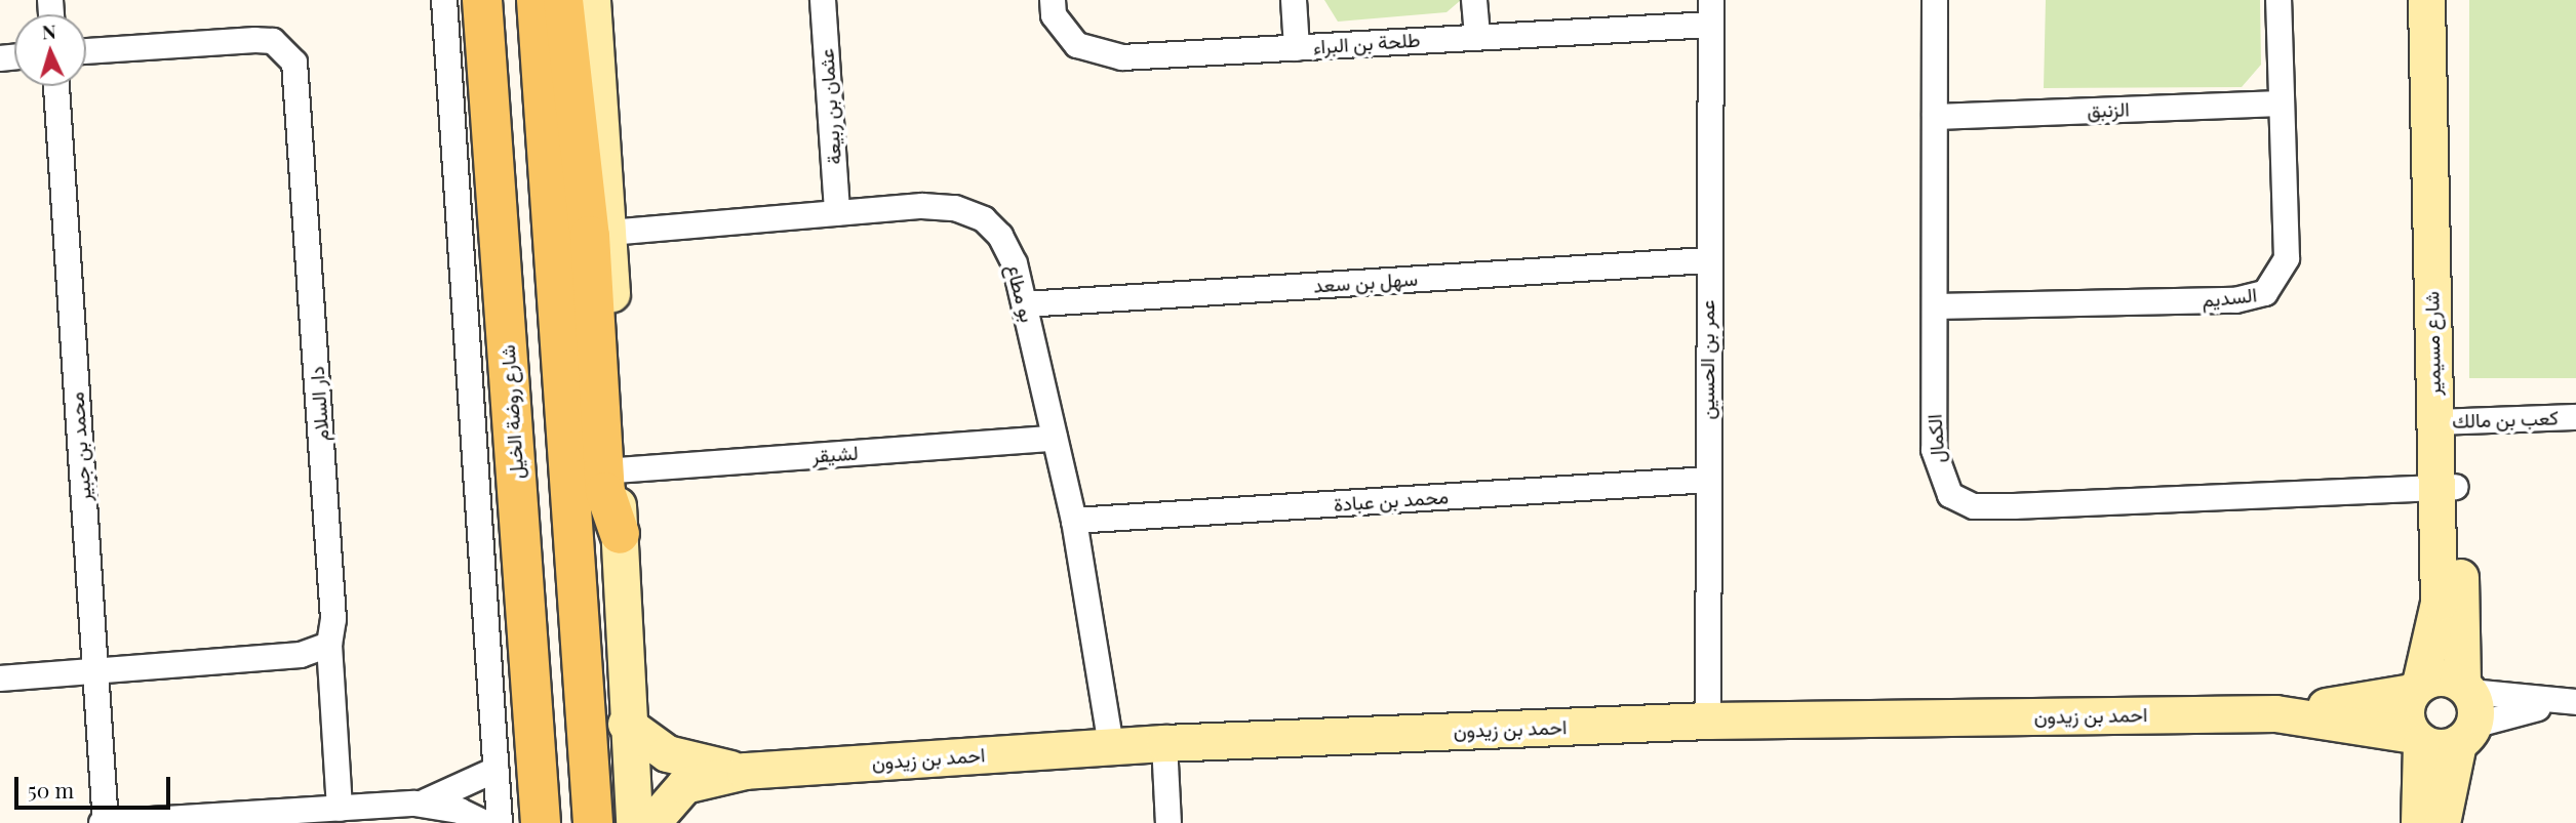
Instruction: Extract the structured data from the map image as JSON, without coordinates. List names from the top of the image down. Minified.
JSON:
{"streets":{"main road":["شارع روضة الخيل"],"street":["طلحة بن البراء","عثمان بن ربيعة","الزنبق","سهل بن سعد","بو مطاع","السديم","شارع مسيمير","عمر بن الحسين","دار السلام","كعب بن مالك","الكمال","محمد بن جبير","لشيقر","محمد بن عبادة","احمد بن زيدون"]},"crossings":[["طلحة بن البراء","عمر بن الحسين"],["عثمان بن ربيعة","بو مطاع"],["الزنبق","السديم"],["الزنبق","الكمال"],["سهل بن سعد","بو مطاع"],["سهل بن سعد","عمر بن الحسين"],["بو مطاع","لشيقر"],["بو مطاع","محمد بن عبادة"],["بو مطاع","احمد بن زيدون"],["السديم","الكمال"],["شارع مسيمير","كعب بن مالك"],["شارع مسيمير","الكمال"],["شارع مسيمير","احمد بن زيدون"],["عمر بن الحسين","محمد بن عبادة"],["عمر بن الحسين","احمد بن زيدون"]],"scale_bar":"50 m","north":"top"}
